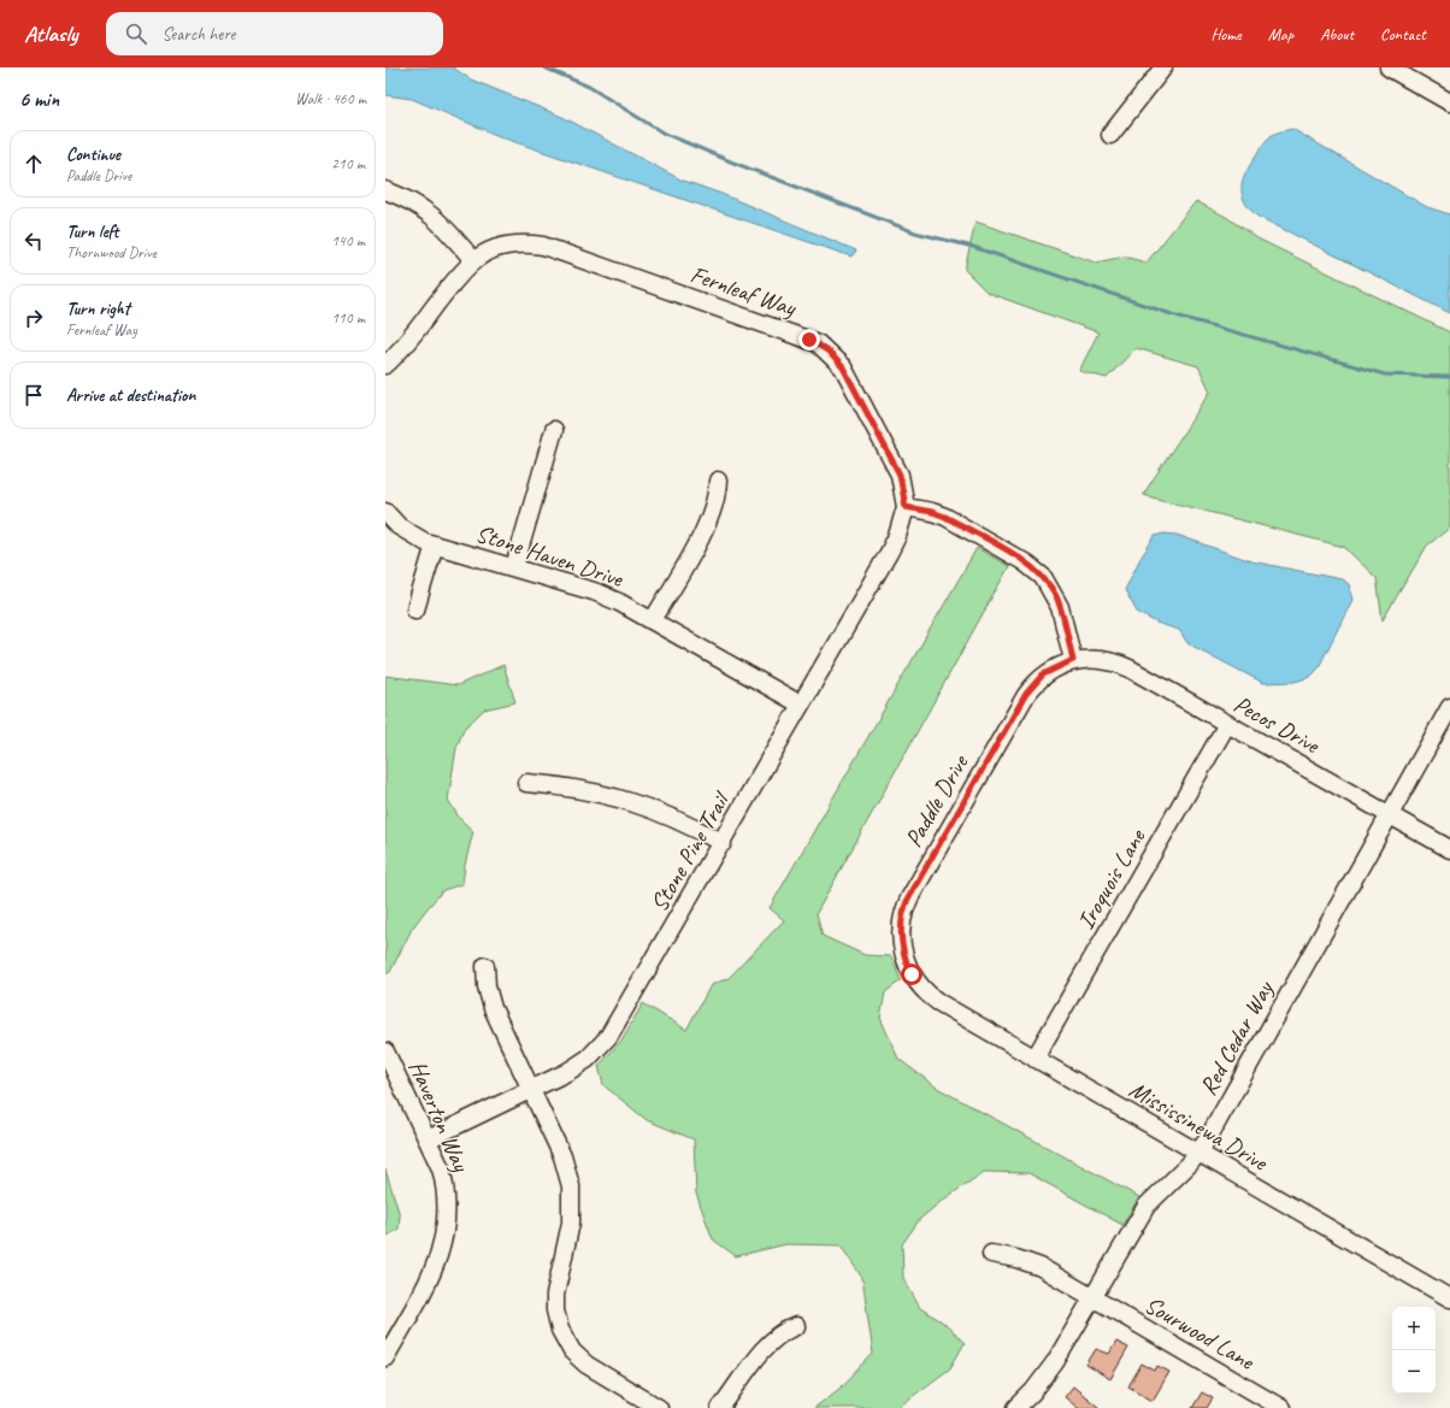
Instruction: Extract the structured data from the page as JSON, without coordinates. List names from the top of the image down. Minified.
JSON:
{"streets":{"street":["Fernleaf Way","Stone Haven Drive","Pecos Drive","Paddle Drive","Stone Pine Trail","Iroquois Lane","Red Cedar Way","Haverton Way","Mississinewa Drive","Sourwood Lane"]},"crossings":[["Fernleaf Way","Stone Pine Trail"],["Stone Haven Drive","Stone Pine Trail"],["Pecos Drive","Paddle Drive"],["Pecos Drive","Iroquois Lane"],["Pecos Drive","Red Cedar Way"],["Paddle Drive","Mississinewa Drive"],["Stone Pine Trail","Haverton Way"],["Iroquois Lane","Mississinewa Drive"],["Red Cedar Way","Mississinewa Drive"],["Red Cedar Way","Sourwood Lane"]],"page":{"header":"Atlasly","search":"Search here","nav":["Home","Map","About","Contact"],"heading":["6 min","Walk · 460 m"],"list":[["Continue","Paddle Drive","210 m"],["Turn left","Thornwood Drive","140 m"],["Turn right","Fernleaf Way","110 m"],"Arrive at destination"],"map_buttons":["+","−"]}}
